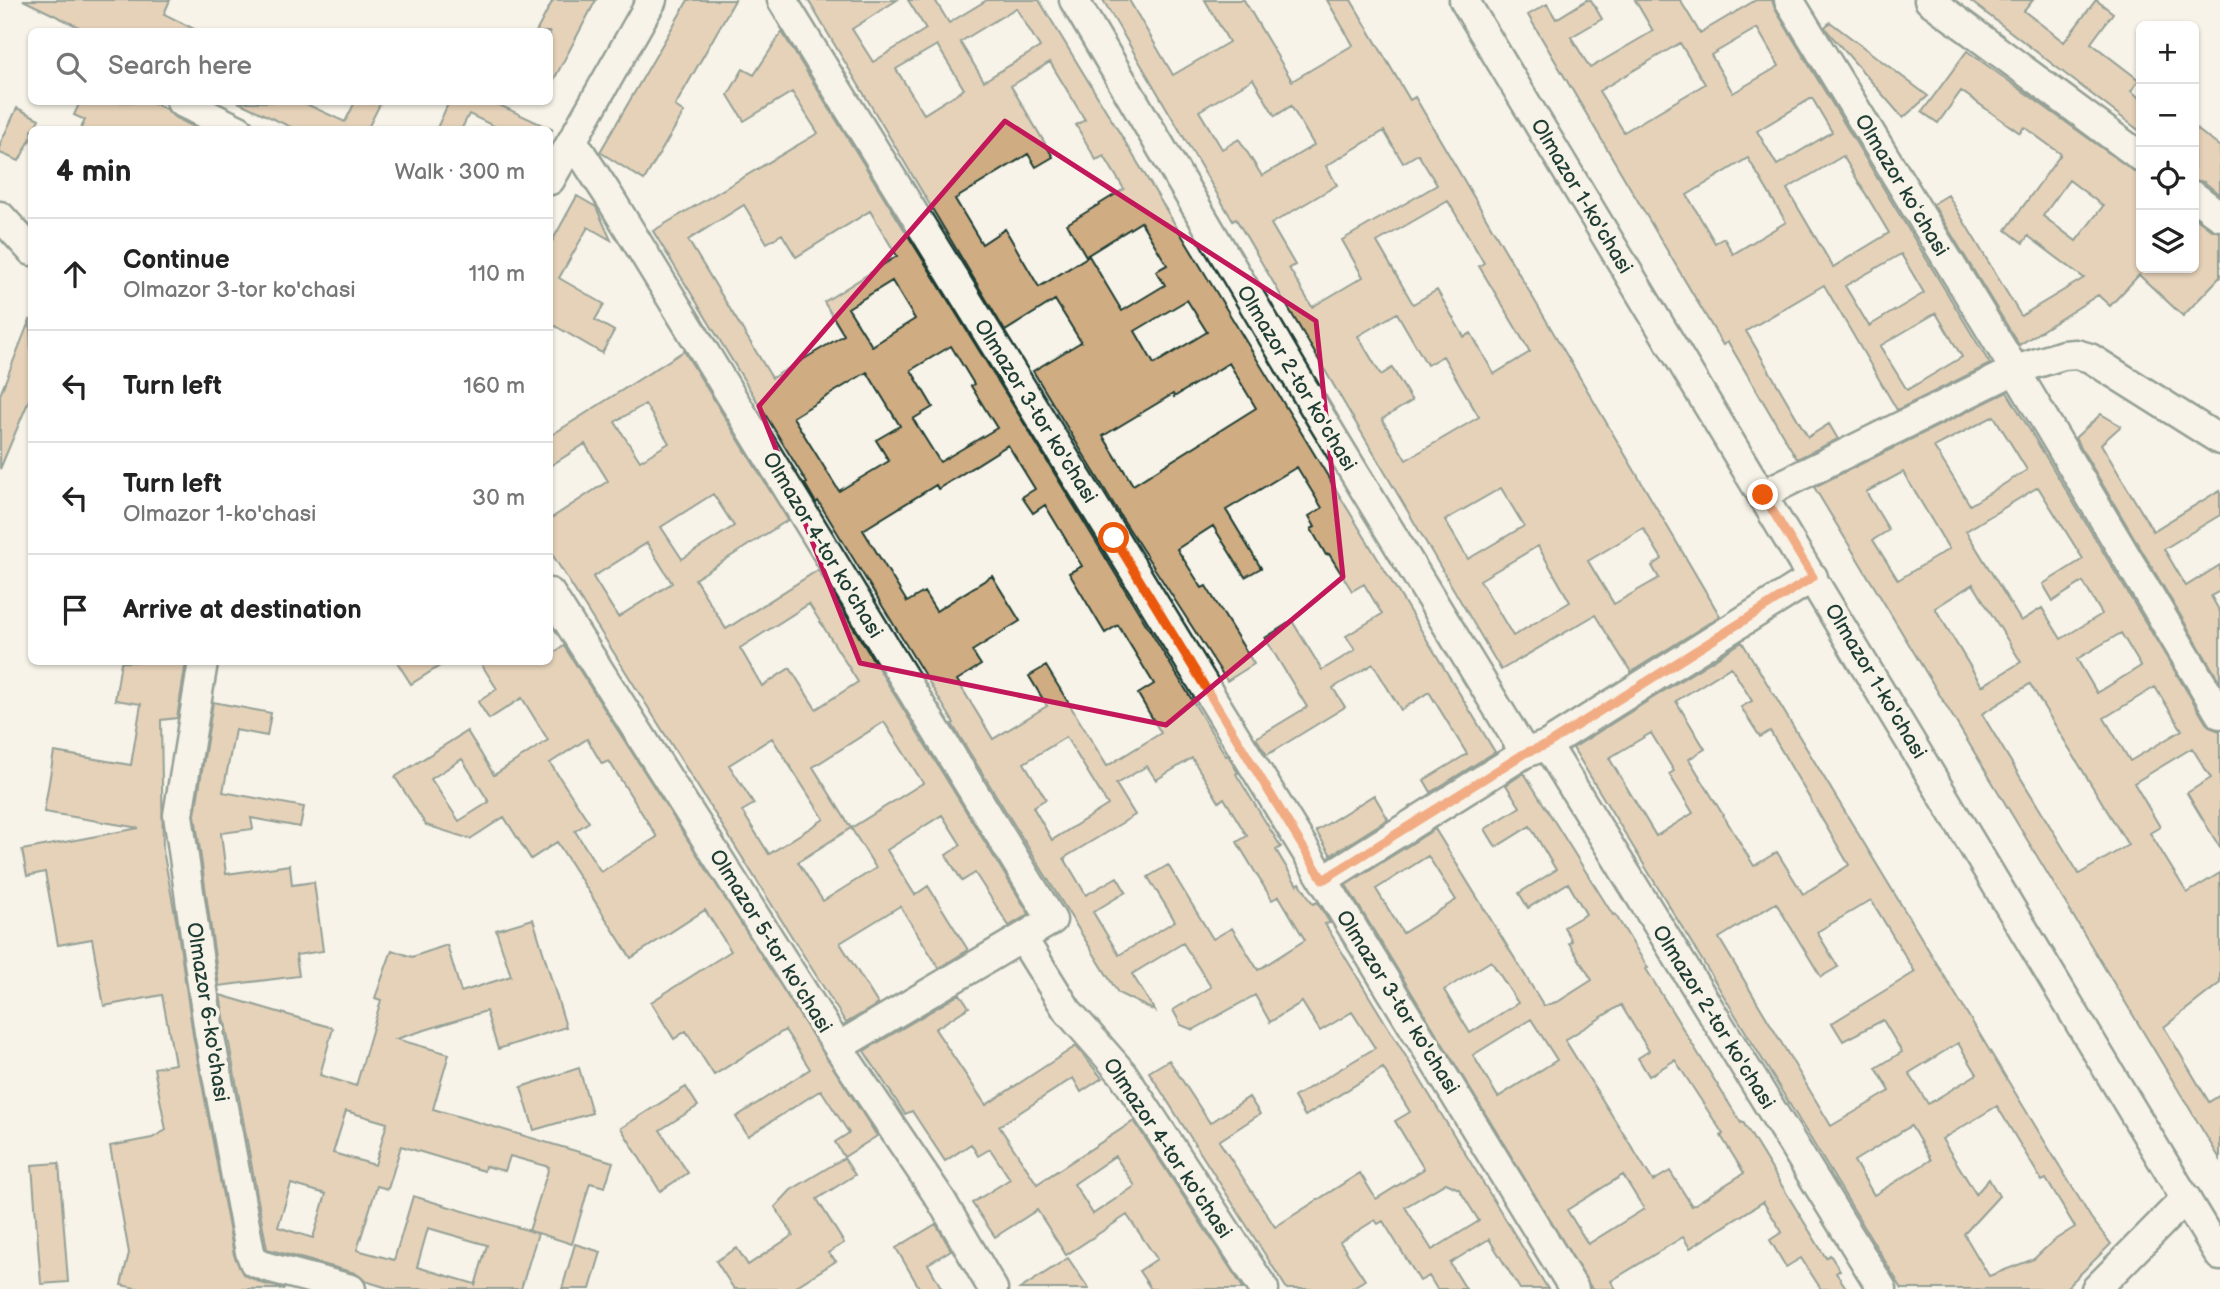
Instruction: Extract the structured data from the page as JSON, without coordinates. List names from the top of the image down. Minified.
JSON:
{"streets":{"street":["Olmazor koʻchasi","Olmazor 1-ko'chasi","Olmazor 2-tor ko'chasi","Olmazor 3-tor ko'chasi","Olmazor 4-tor ko'chasi","Olmazor 5-tor ko'chasi","Olmazor 6-ko'chasi"]},"crossings":[["Olmazor 4-tor ko'chasi","Olmazor 5-tor ko'chasi"]],"page":{"map_buttons":["+","−"],"search":"Search here","heading":["4 min","Walk · 300 m"],"list":[["Continue","Olmazor 3-tor ko'chasi","110 m"],["Turn left","160 m"],["Turn left","Olmazor 1-ko'chasi","30 m"],"Arrive at destination"]}}
